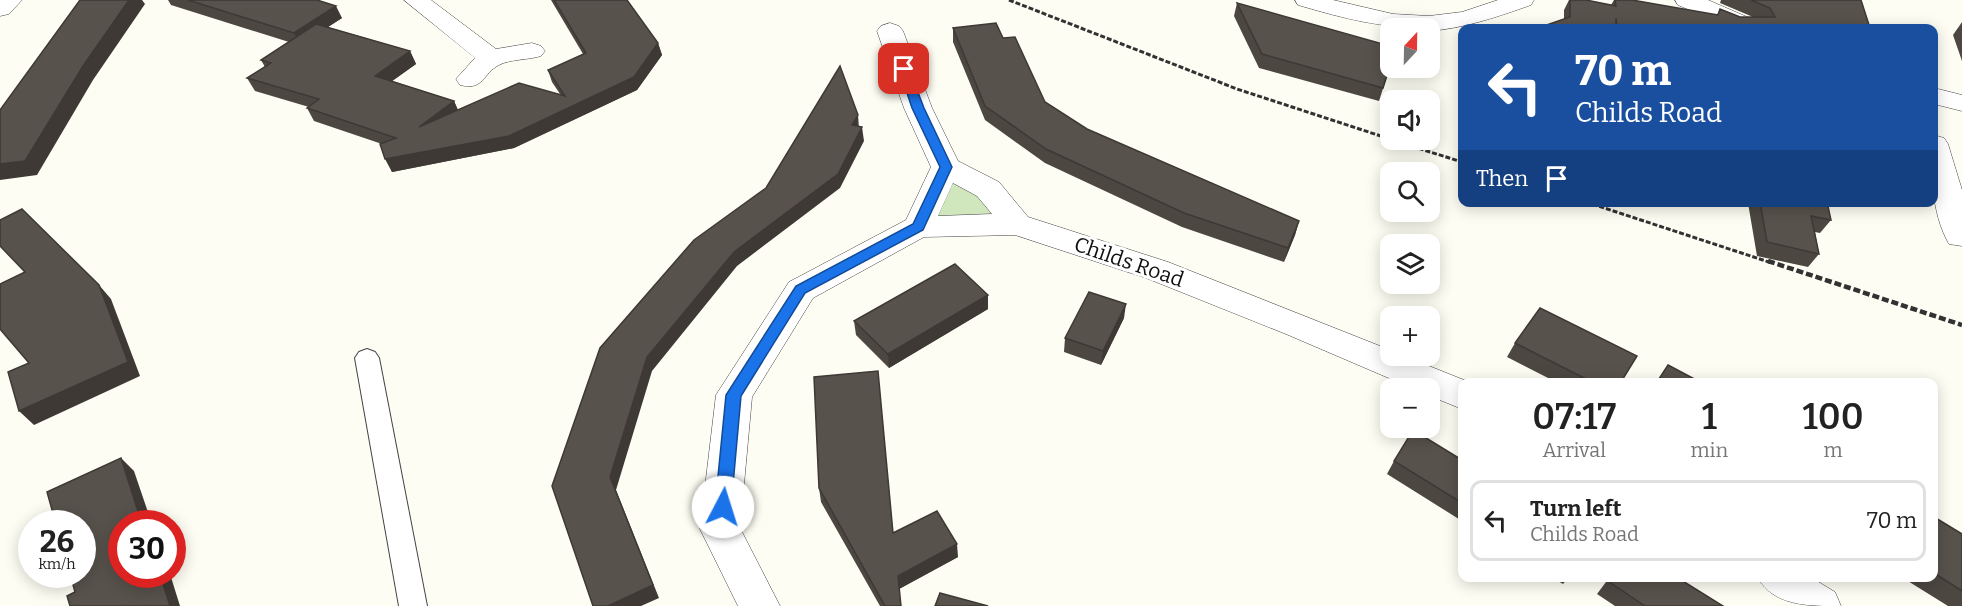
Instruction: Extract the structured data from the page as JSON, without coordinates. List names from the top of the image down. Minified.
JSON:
{"streets":{"street":["Childs Road"]},"north":"top","page":{"map_buttons":["+","−"],"turn":["70 m","Childs Road"],"then":"Then","eta":["07:17","Arrival","1","min","100","m"],"list":[{"name":"Turn left","note":"Childs Road","value":"70 m"}],"speed":"26 km/h","limit":"30"}}
